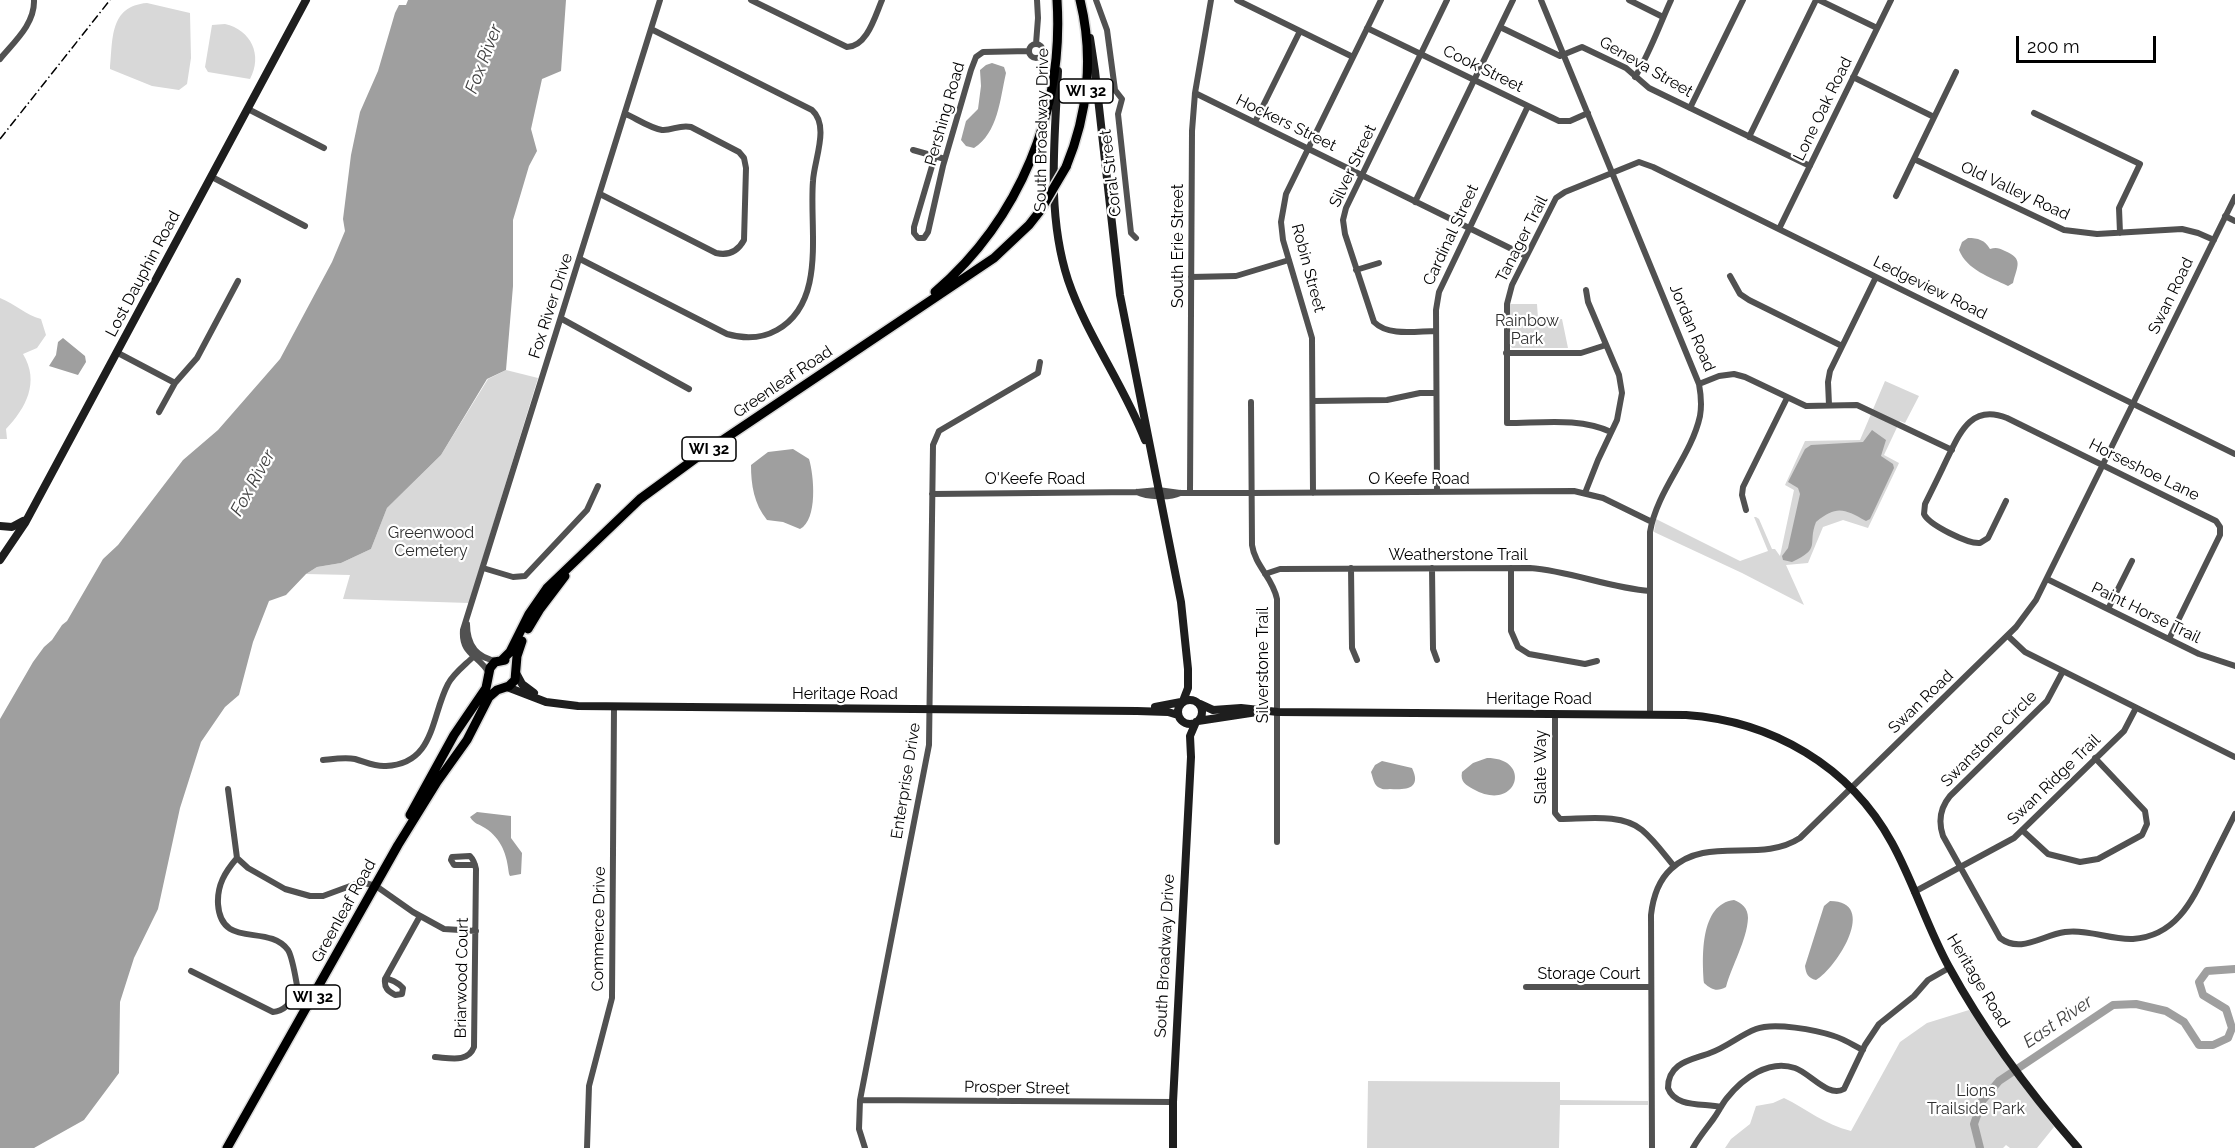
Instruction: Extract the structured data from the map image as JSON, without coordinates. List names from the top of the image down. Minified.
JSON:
{"streets":{"main road":["WI 32","South Broadway Drive","Lost Dauphin Road","Greenleaf Road","Heritage Road"],"street":["Geneva Street","Cook Street","Lone Oak Road","Pershing Road","Hockers Street","Silver Street","Coral Street","Old Valley Road","Cardinal Street","Tanager Trail","South Erie Street","Robin Street","Ledgeview Road","Swan Road","Fox River Drive","Jordan Road","Horseshoe Lane","O'Keefe Road","O Keefe Road","Weatherstone Trail","Paint Horse Trail","Silverstone Trail","Swanstone Circle","Slate Way","Swan Ridge Trail","Enterprise Drive","Commerce Drive","Storage Court","Briarwood Court","Prosper Street"]},"crossings":[["Geneva Street","Lone Oak Road"],["Geneva Street","Jordan Road"],["Cook Street","Silver Street"],["Cook Street","Cardinal Street"],["Cook Street","Robin Street"],["Cook Street","Jordan Road"],["WI 32","South Broadway Drive"],["WI 32","Fox River Drive"],["WI 32","Greenleaf Road"],["WI 32","Heritage Road"],["Lone Oak Road","Ledgeview Road"],["Hockers Street","Silver Street"],["Hockers Street","Cardinal Street"],["Hockers Street","Tanager Trail"],["Hockers Street","South Erie Street"],["Hockers Street","Robin Street"],["South Broadway Drive","O'Keefe Road"],["South Broadway Drive","Heritage Road"],["South Broadway Drive","Prosper Street"],["Silver Street","Cardinal Street"],["Old Valley Road","Swan Road"],["Cardinal Street","O Keefe Road"],["Tanager Trail","Ledgeview Road"],["Tanager Trail","Jordan Road"],["South Erie Street","O Keefe Road"],["Robin Street","O Keefe Road"],["Ledgeview Road","Swan Road"],["Ledgeview Road","Jordan Road"],["Swan Road","Horseshoe Lane"],["Swan Road","Paint Horse Trail"],["Swan Road","Heritage Road"],["Swan Road","Slate Way"],["Swan Road","Storage Court"],["Fox River Drive","Greenleaf Road"],["Fox River Drive","Heritage Road"],["Jordan Road","O Keefe Road"],["Jordan Road","Weatherstone Trail"],["Jordan Road","Heritage Road"],["Greenleaf Road","Heritage Road"],["Horseshoe Lane","Paint Horse Trail"],["O'Keefe Road","O Keefe Road"],["O'Keefe Road","Enterprise Drive"],["O Keefe Road","Silverstone Trail"],["Weatherstone Trail","Silverstone Trail"],["Silverstone Trail","Heritage Road"],["Heritage Road","Slate Way"],["Heritage Road","Swan Ridge Trail"],["Heritage Road","Enterprise Drive"],["Heritage Road","Commerce Drive"],["Swanstone Circle","Swan Ridge Trail"],["Enterprise Drive","Prosper Street"]],"water":["Fox River","East River"],"parks":["Rainbow Park","Greenwood Cemetery","Lions Trailside Park"],"scale_bar":"200 m"}
